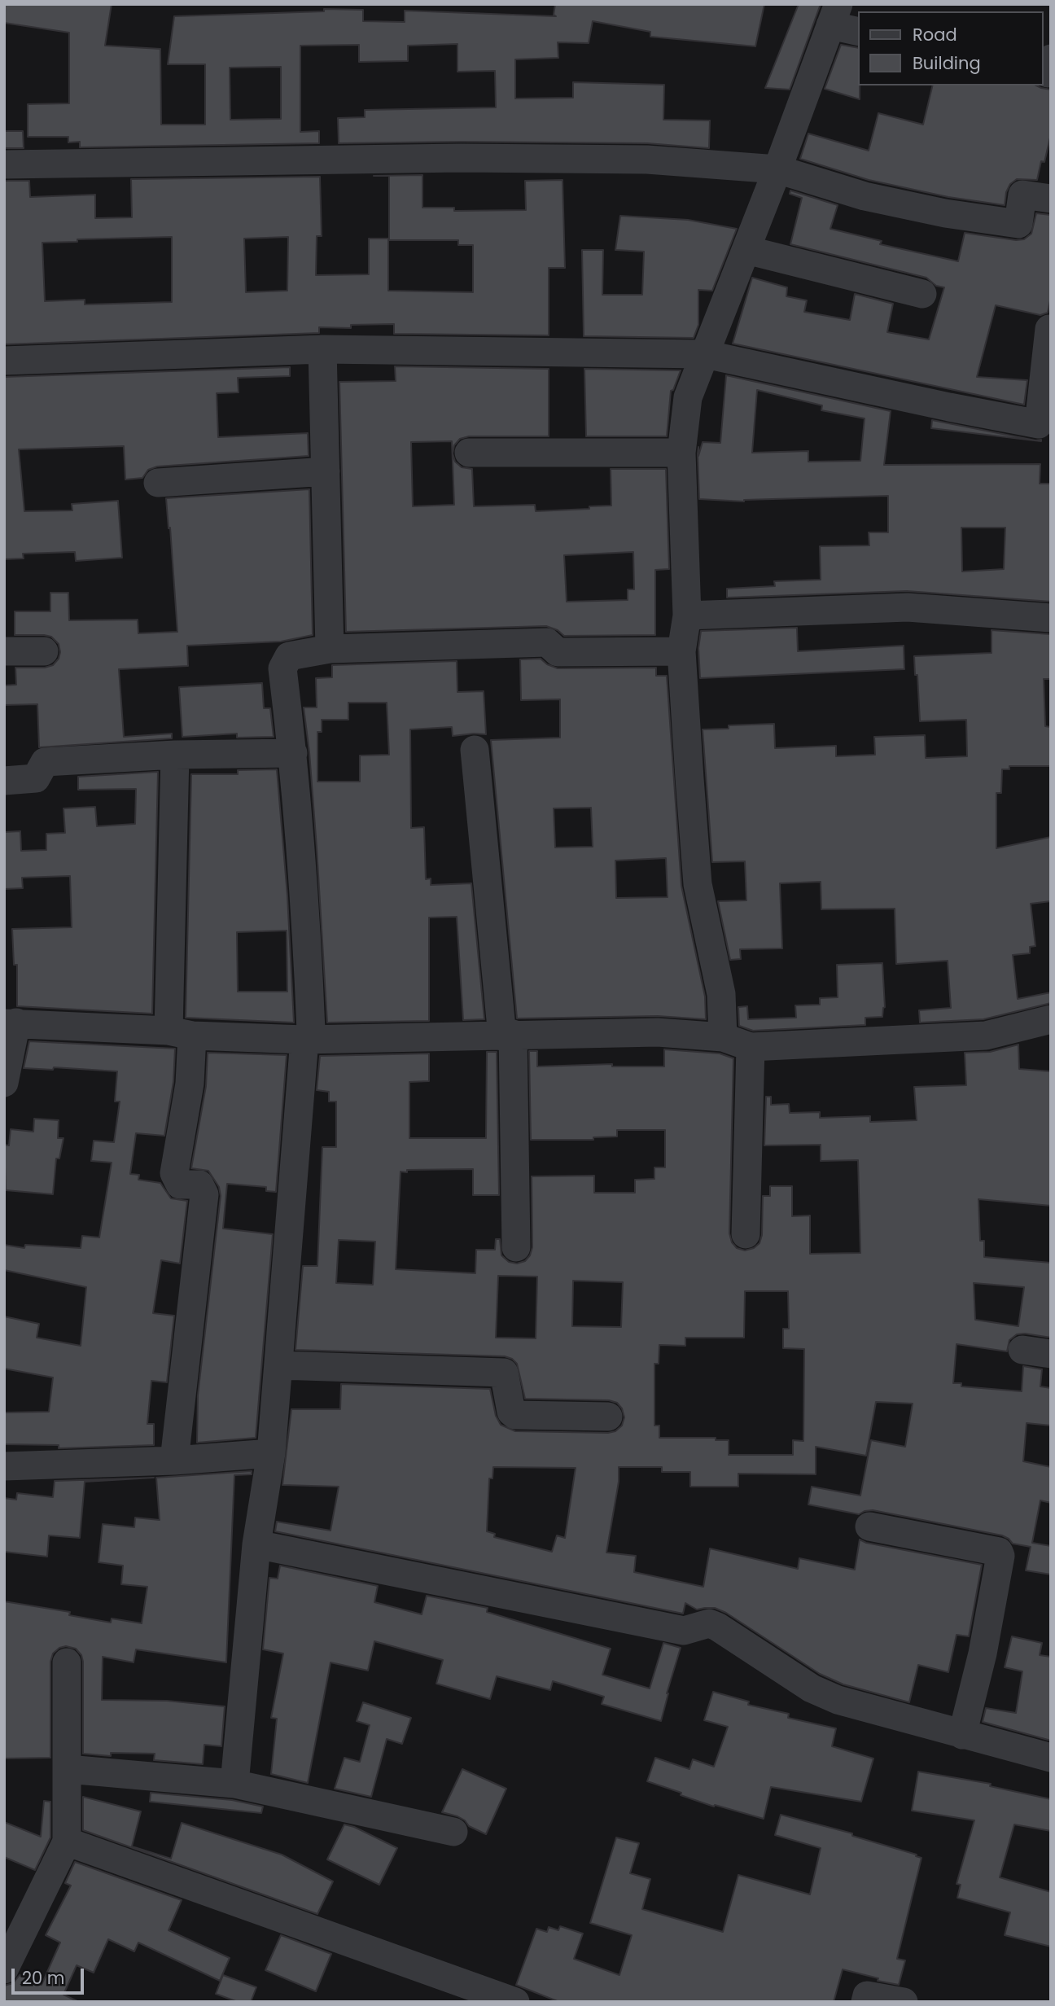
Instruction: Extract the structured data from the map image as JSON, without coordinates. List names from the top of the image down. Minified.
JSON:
{"legend":["Road","Building"],"scale_bar":"20 m"}
